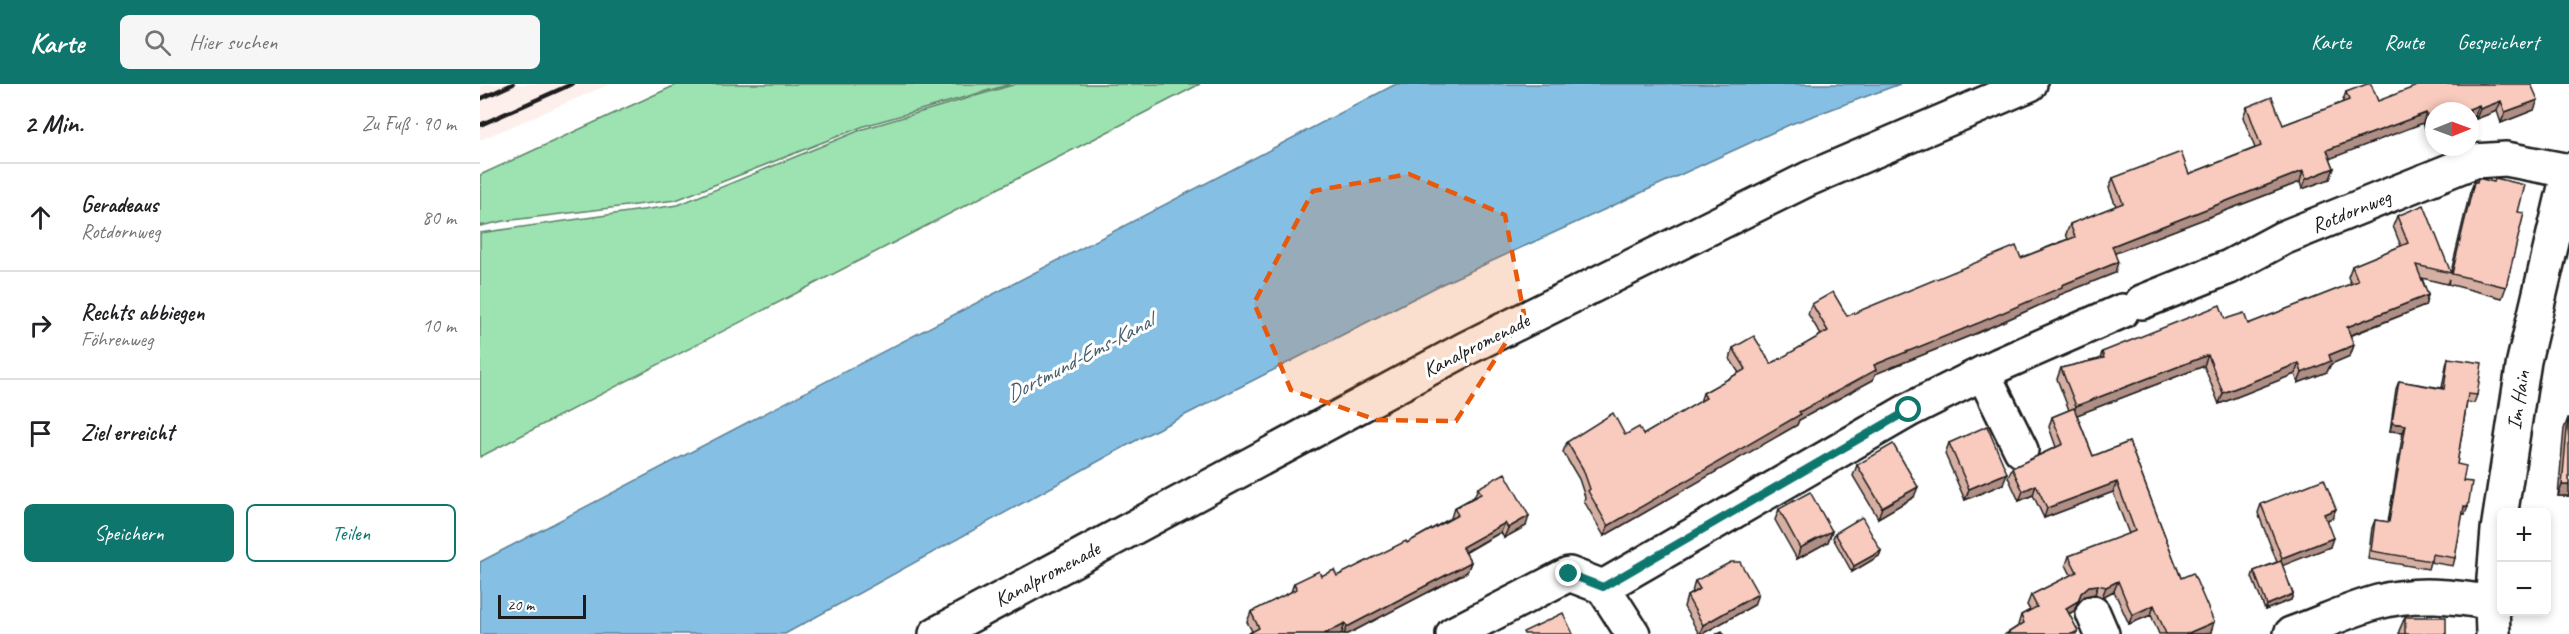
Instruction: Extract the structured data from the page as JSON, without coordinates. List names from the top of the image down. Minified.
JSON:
{"streets":{"street":["Rotdornweg","Kanalpromenade","Im Hain"]},"crossings":[["Rotdornweg","Im Hain"]],"water":["Dortmund-Ems-Kanal"],"scale_bar":"20 m","north":"right","page":{"header":"Karte","search":"Hier suchen","nav":["Karte","Route","Gespeichert"],"heading":["2 Min.","Zu Fuß · 90 m"],"list":[["Geradeaus","Rotdornweg","80 m"],["Rechts abbiegen","Föhrenweg","10 m"],"Ziel erreicht"],"buttons":["Speichern","Teilen"],"map_buttons":["+","−"],"scale":"20 m"}}
